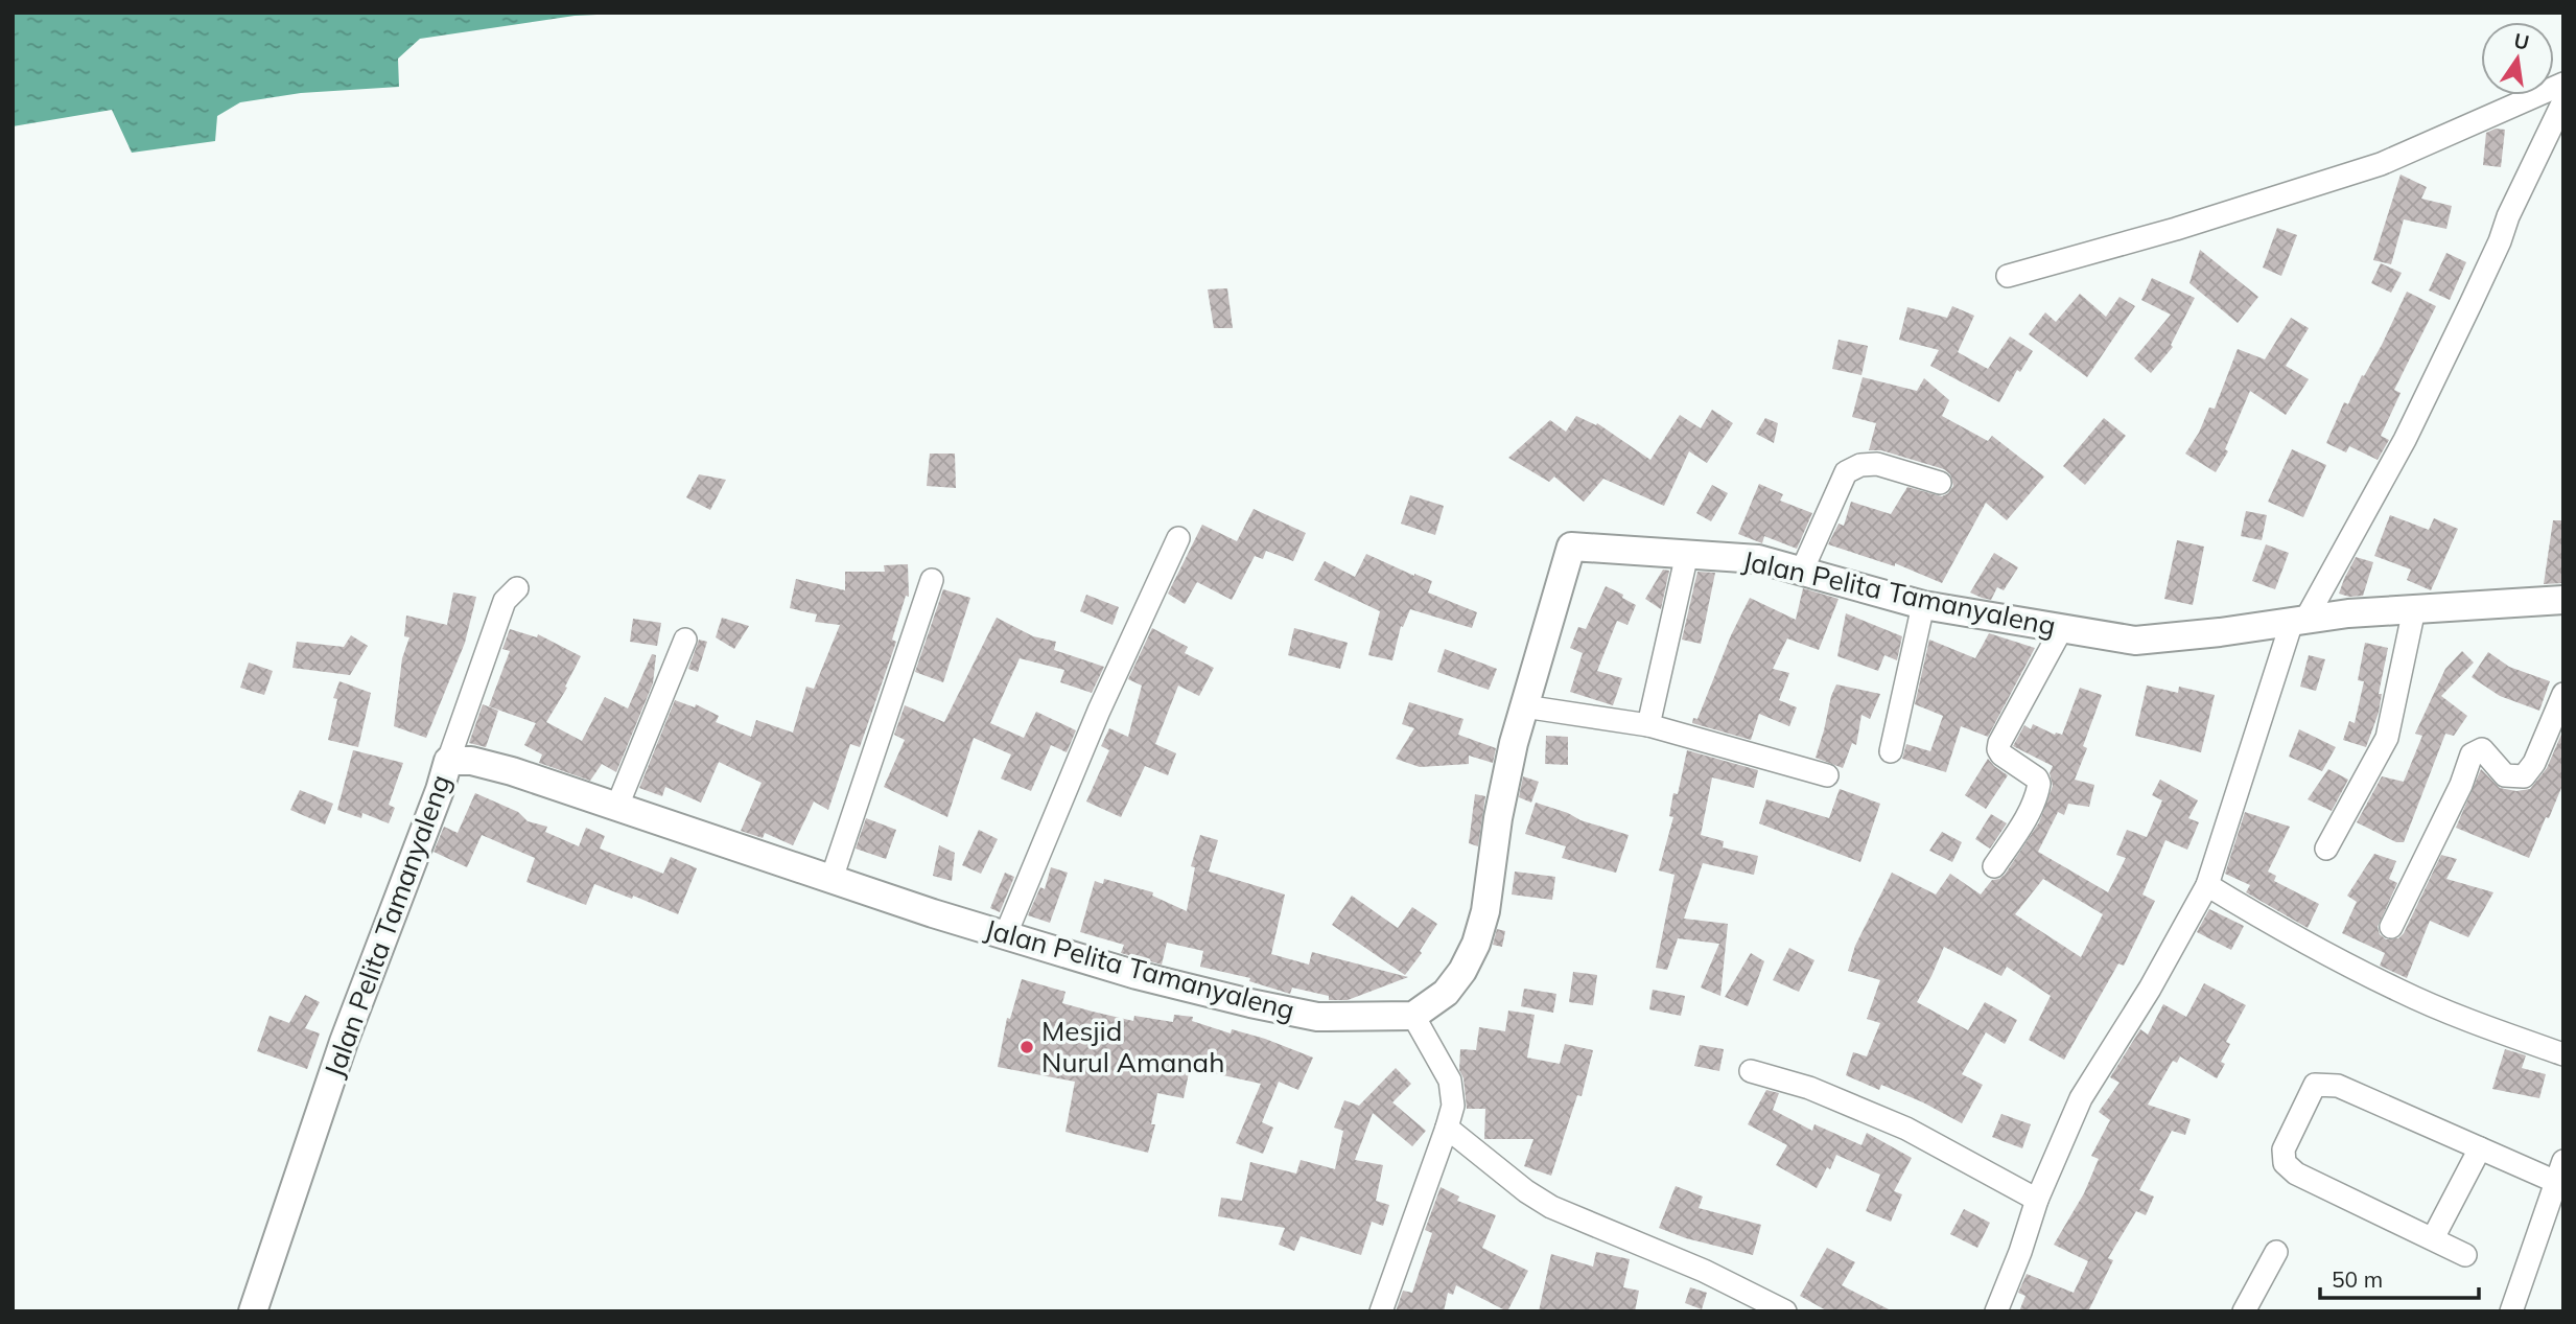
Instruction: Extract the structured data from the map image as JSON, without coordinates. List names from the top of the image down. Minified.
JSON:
{"streets":{"street":["Jalan Pelita Tamanyaleng"]},"places":["Mesjid Nurul Amanah"],"scale_bar":"50 m","north":"top"}
